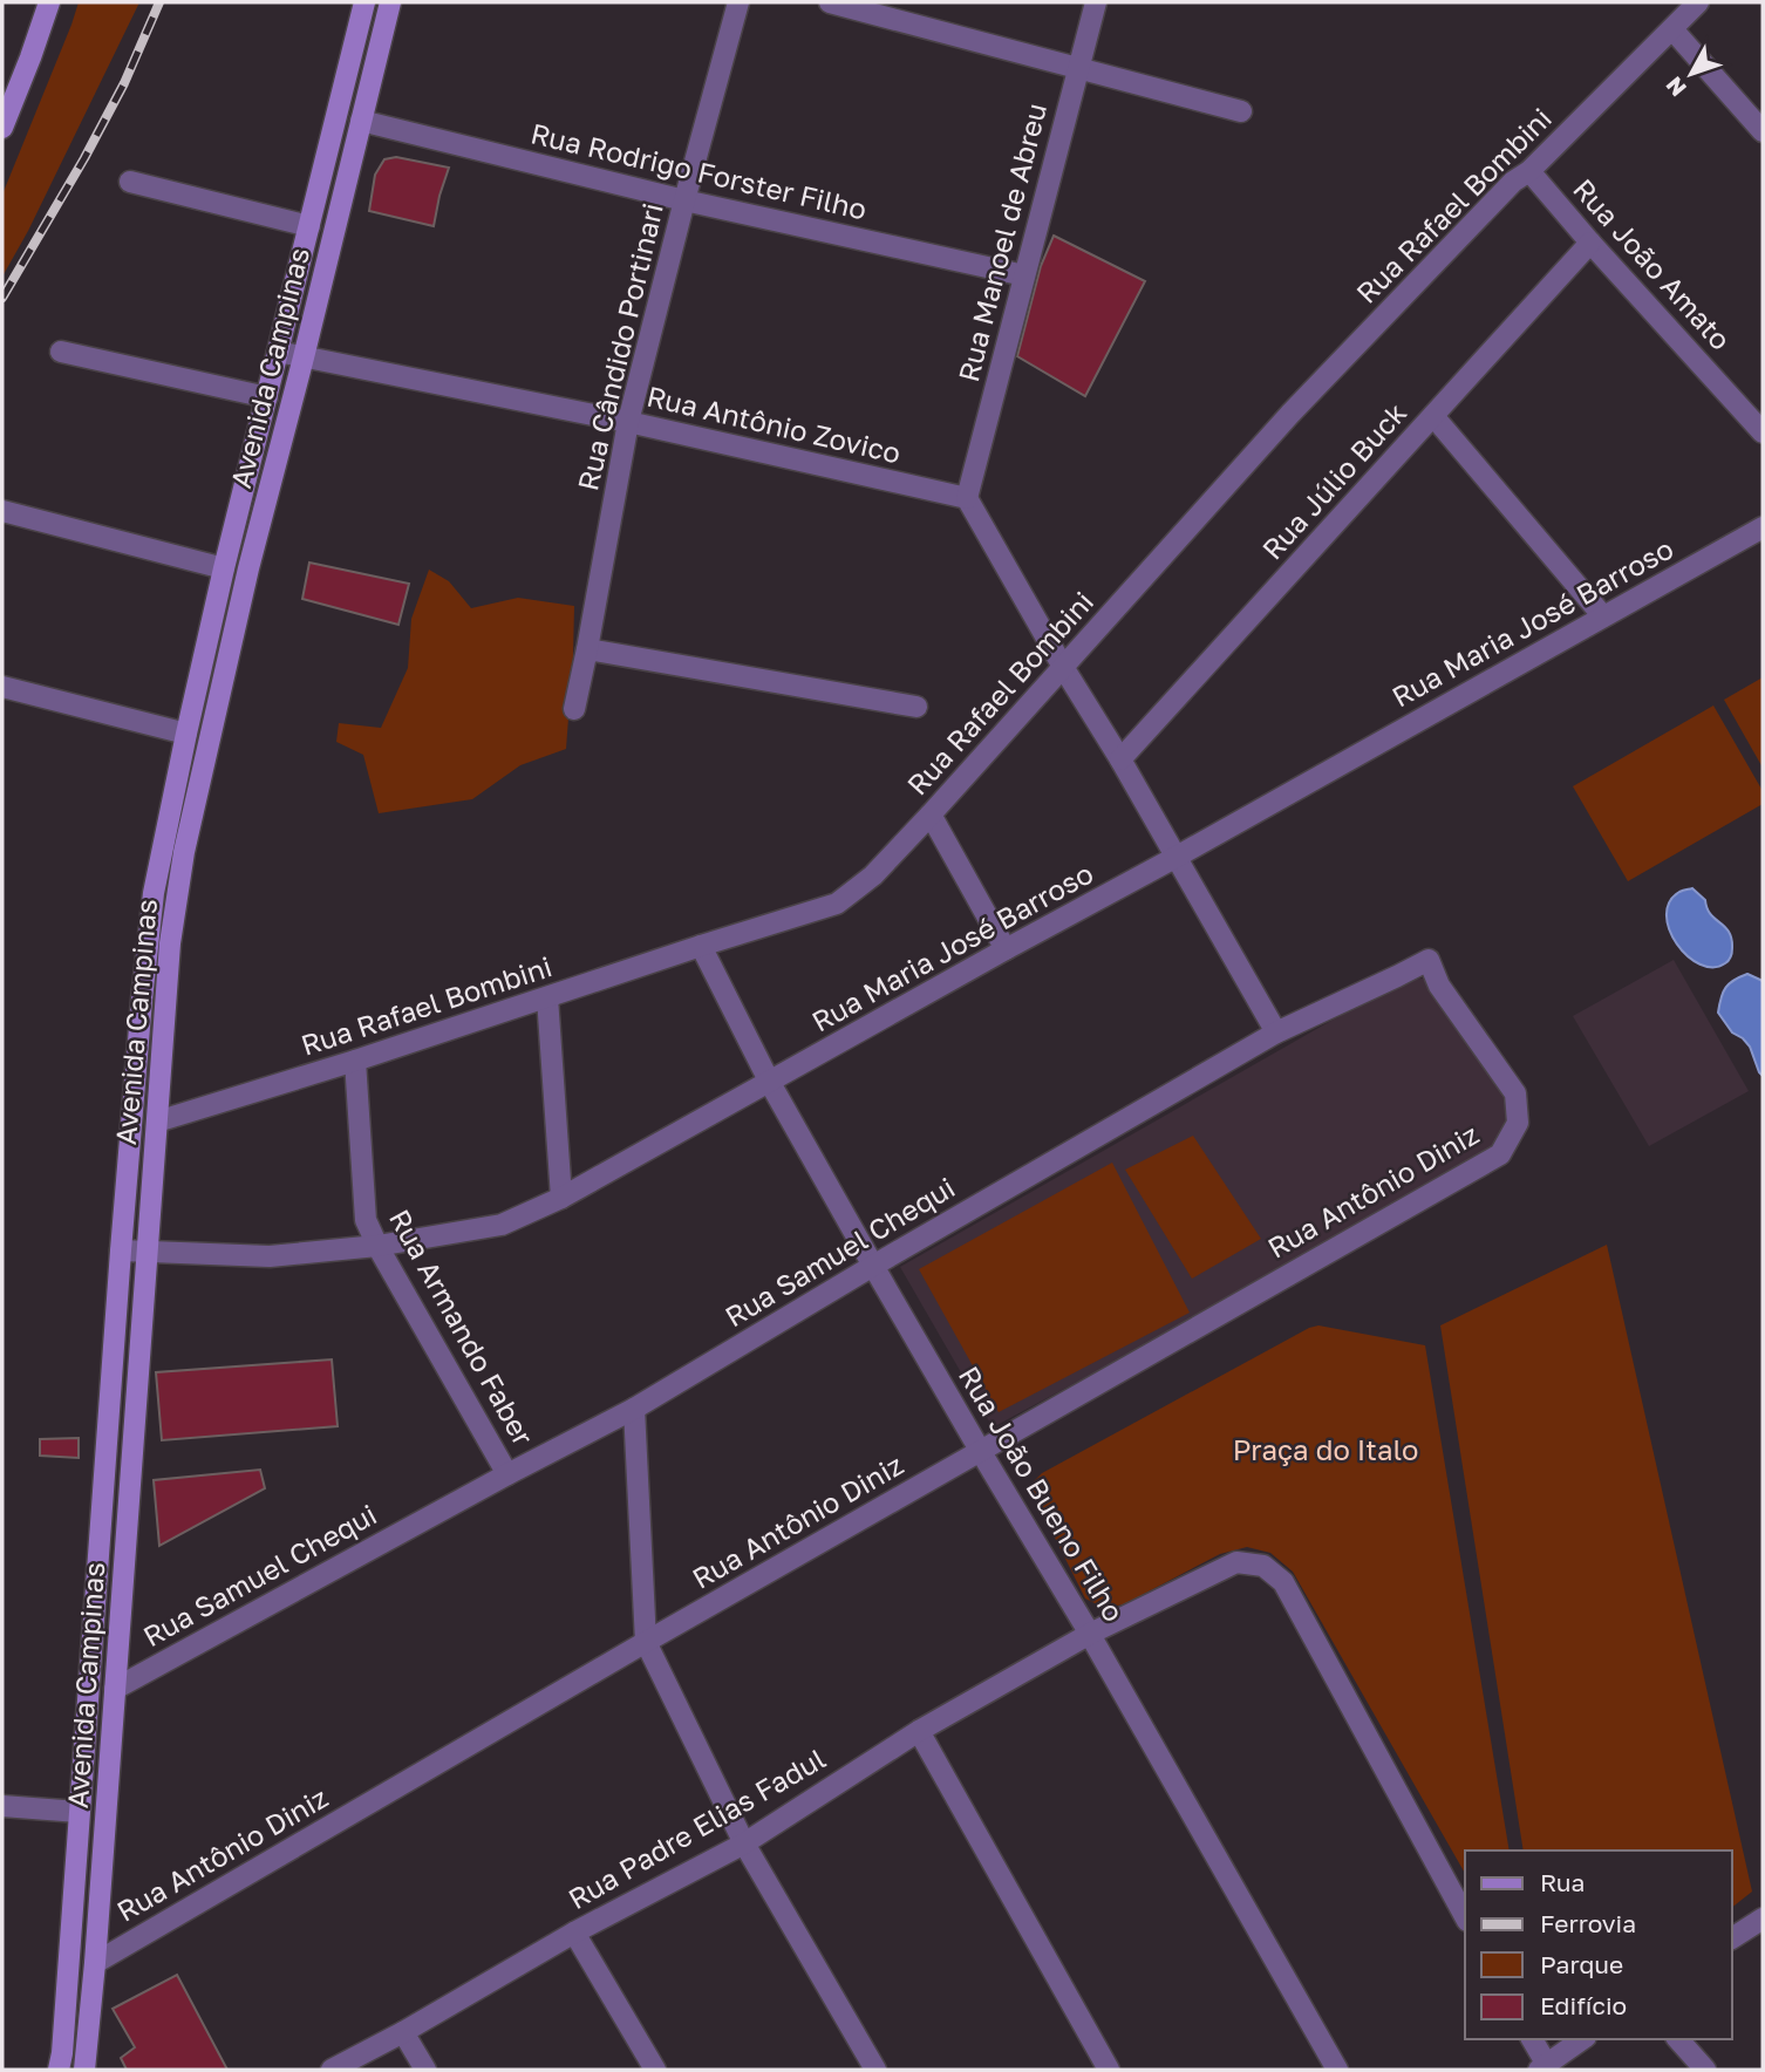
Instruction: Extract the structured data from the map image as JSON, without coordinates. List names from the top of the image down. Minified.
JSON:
{"streets":{"main road":["Avenida Campinas"],"street":["Rua Rodrigo Forster Filho","Rua Rafael Bombini","Rua Manoel de Abreu","Rua João Amato","Rua Cândido Portinari","Rua Antônio Zovico","Rua Júlio Buck","Rua Maria José Barroso","Rua Antônio Diniz","Rua Samuel Chequi","Rua Armando Faber","Rua João Bueno Filho","Rua Padre Elias Fadul"]},"crossings":[["Rua Rodrigo Forster Filho","Rua Manoel de Abreu"],["Rua Rodrigo Forster Filho","Rua Cândido Portinari"],["Rua Rodrigo Forster Filho","Avenida Campinas"],["Rua Rafael Bombini","Rua João Amato"],["Rua Rafael Bombini","Avenida Campinas"],["Rua Rafael Bombini","Rua Armando Faber"],["Rua Rafael Bombini","Rua João Bueno Filho"],["Rua Manoel de Abreu","Rua Antônio Zovico"],["Rua João Amato","Rua Júlio Buck"],["Rua Cândido Portinari","Rua Antônio Zovico"],["Avenida Campinas","Rua Antônio Zovico"],["Avenida Campinas","Rua Maria José Barroso"],["Avenida Campinas","Rua Antônio Diniz"],["Avenida Campinas","Rua Samuel Chequi"],["Rua Maria José Barroso","Rua Armando Faber"],["Rua Maria José Barroso","Rua João Bueno Filho"],["Rua Antônio Diniz","Rua Samuel Chequi"],["Rua Antônio Diniz","Rua João Bueno Filho"],["Rua Samuel Chequi","Rua Armando Faber"],["Rua Samuel Chequi","Rua João Bueno Filho"],["Rua João Bueno Filho","Rua Padre Elias Fadul"]],"parks":["Praça do Italo"],"legend":["Rua","Ferrovia","Parque","Edifício"],"north":"bottom left"}
